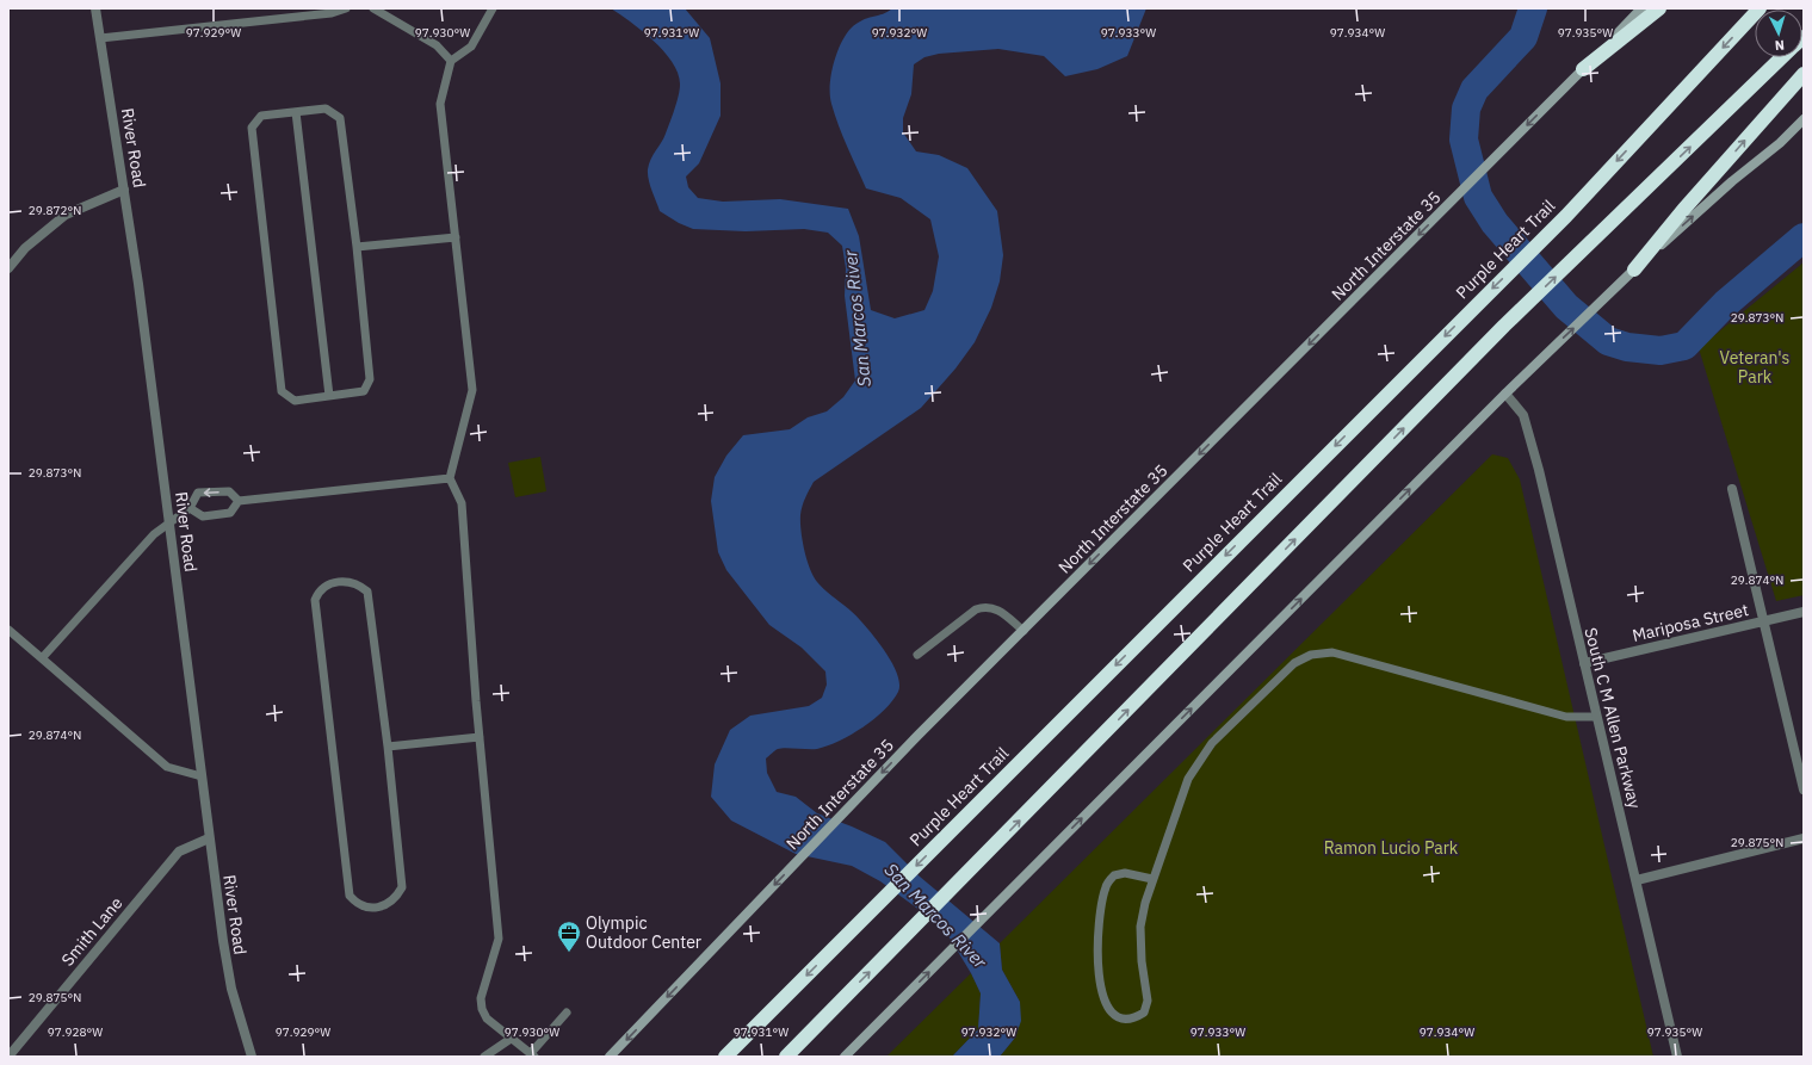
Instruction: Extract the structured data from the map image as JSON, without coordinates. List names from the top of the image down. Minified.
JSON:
{"streets":{"highway":["Purple Heart Trail"],"main road":["North Interstate 35"],"street":["River Road","Mariposa Street","South C M Allen Parkway","Smith Lane"]},"crossings":[["River Road","Smith Lane"],["Mariposa Street","South C M Allen Parkway"]],"one_way":["North Interstate 35"],"water":["San Marcos River"],"parks":["Veteran's Park","Ramon Lucio Park"],"places":{"office":["Olympic Outdoor Center"]},"north":"bottom","coordinates":["97.929°W","97.930°W","97.931°W","97.932°W","97.933°W","97.934°W","97.935°W","29.872°N","29.873°N","29.874°N","29.875°N","97.928°W"]}
